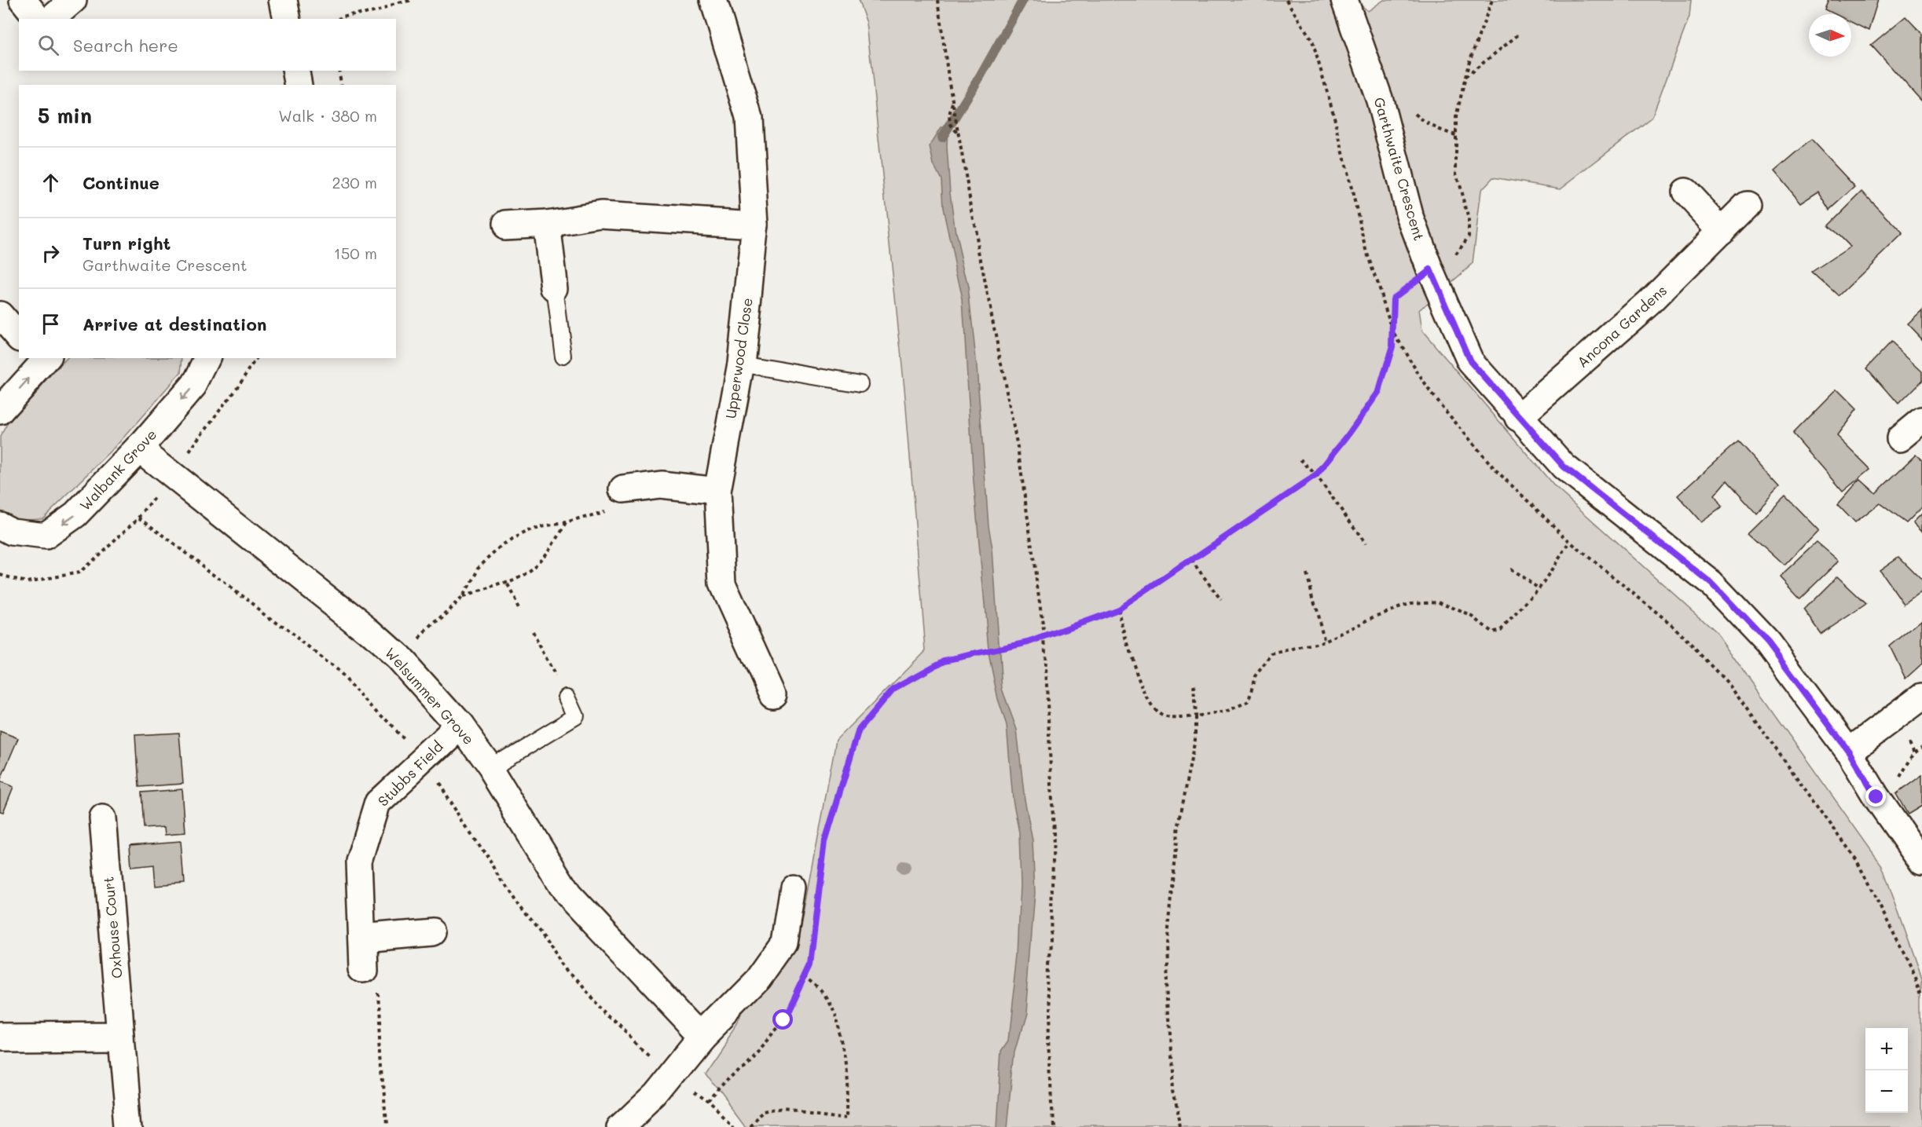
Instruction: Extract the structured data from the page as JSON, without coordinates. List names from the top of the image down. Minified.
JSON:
{"streets":{"street":["Garthwaite Crescent","Ancona Gardens","Upperwood Close","Walbank Grove","Welsummer Grove","Stubbs Field","Oxhouse Court"]},"crossings":[["Garthwaite Crescent","Ancona Gardens"],["Walbank Grove","Welsummer Grove"],["Welsummer Grove","Stubbs Field"]],"one_way":["Walbank Grove"],"north":"right","page":{"search":"Search here","heading":["5 min","Walk · 380 m"],"list":[["Continue","230 m"],["Turn right","Garthwaite Crescent","150 m"],"Arrive at destination"],"map_buttons":["+","−"]}}
